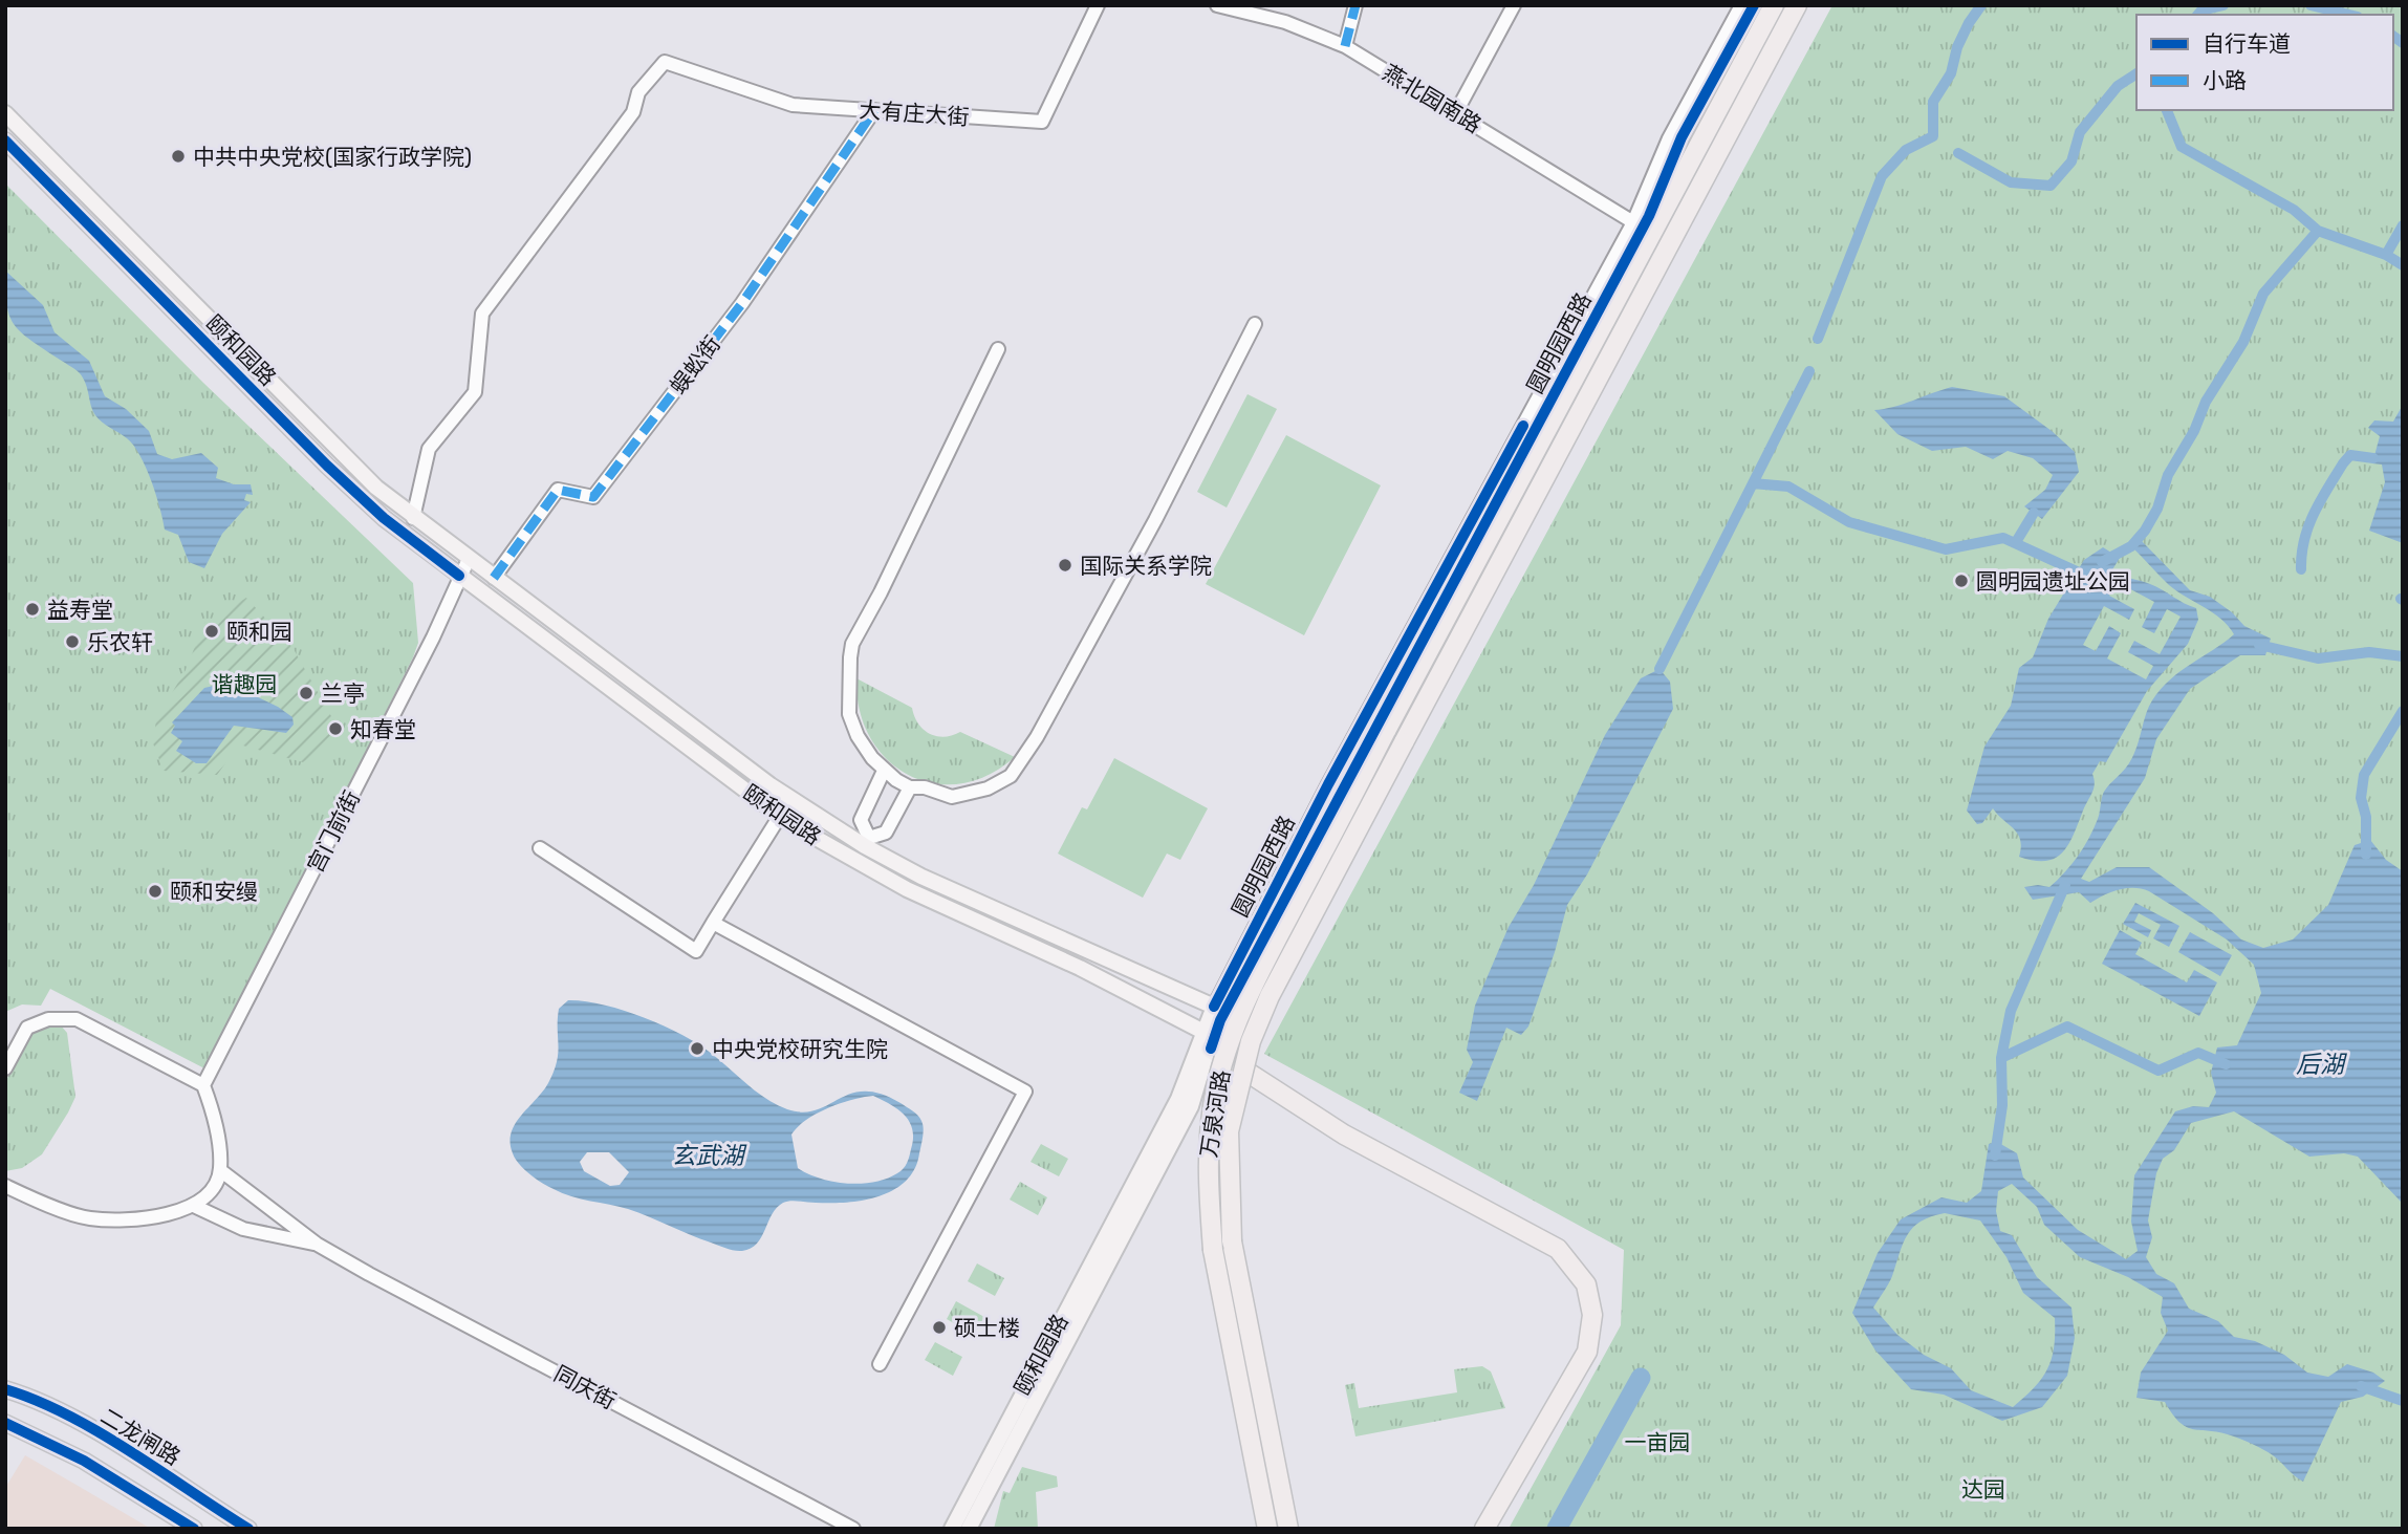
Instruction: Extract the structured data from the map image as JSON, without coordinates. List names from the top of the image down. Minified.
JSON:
{"streets":{"highway":["圆明园西路","万泉河路"],"main road":["颐和园路","二龙闸路"],"street":["燕北园南路","大有庄大街","蜈蚣街","宫门前街","同庆街"]},"crossings":[["燕北园南路","圆明园西路"],["大有庄大街","颐和园路"],["大有庄大街","蜈蚣街"],["圆明园西路","颐和园路"],["圆明园西路","万泉河路"],["颐和园路","蜈蚣街"],["颐和园路","宫门前街"]],"water":["后湖","玄武湖"],"parks":["谐趣园","一亩园","达园"],"places":["中共中央党校(国家行政学院)","国际关系学院","圆明园遗址公园","益寿堂","颐和园","乐农轩","兰亭","知春堂","颐和安缦","中央党校研究生院","硕士楼"],"legend":["自行车道","小路"]}
